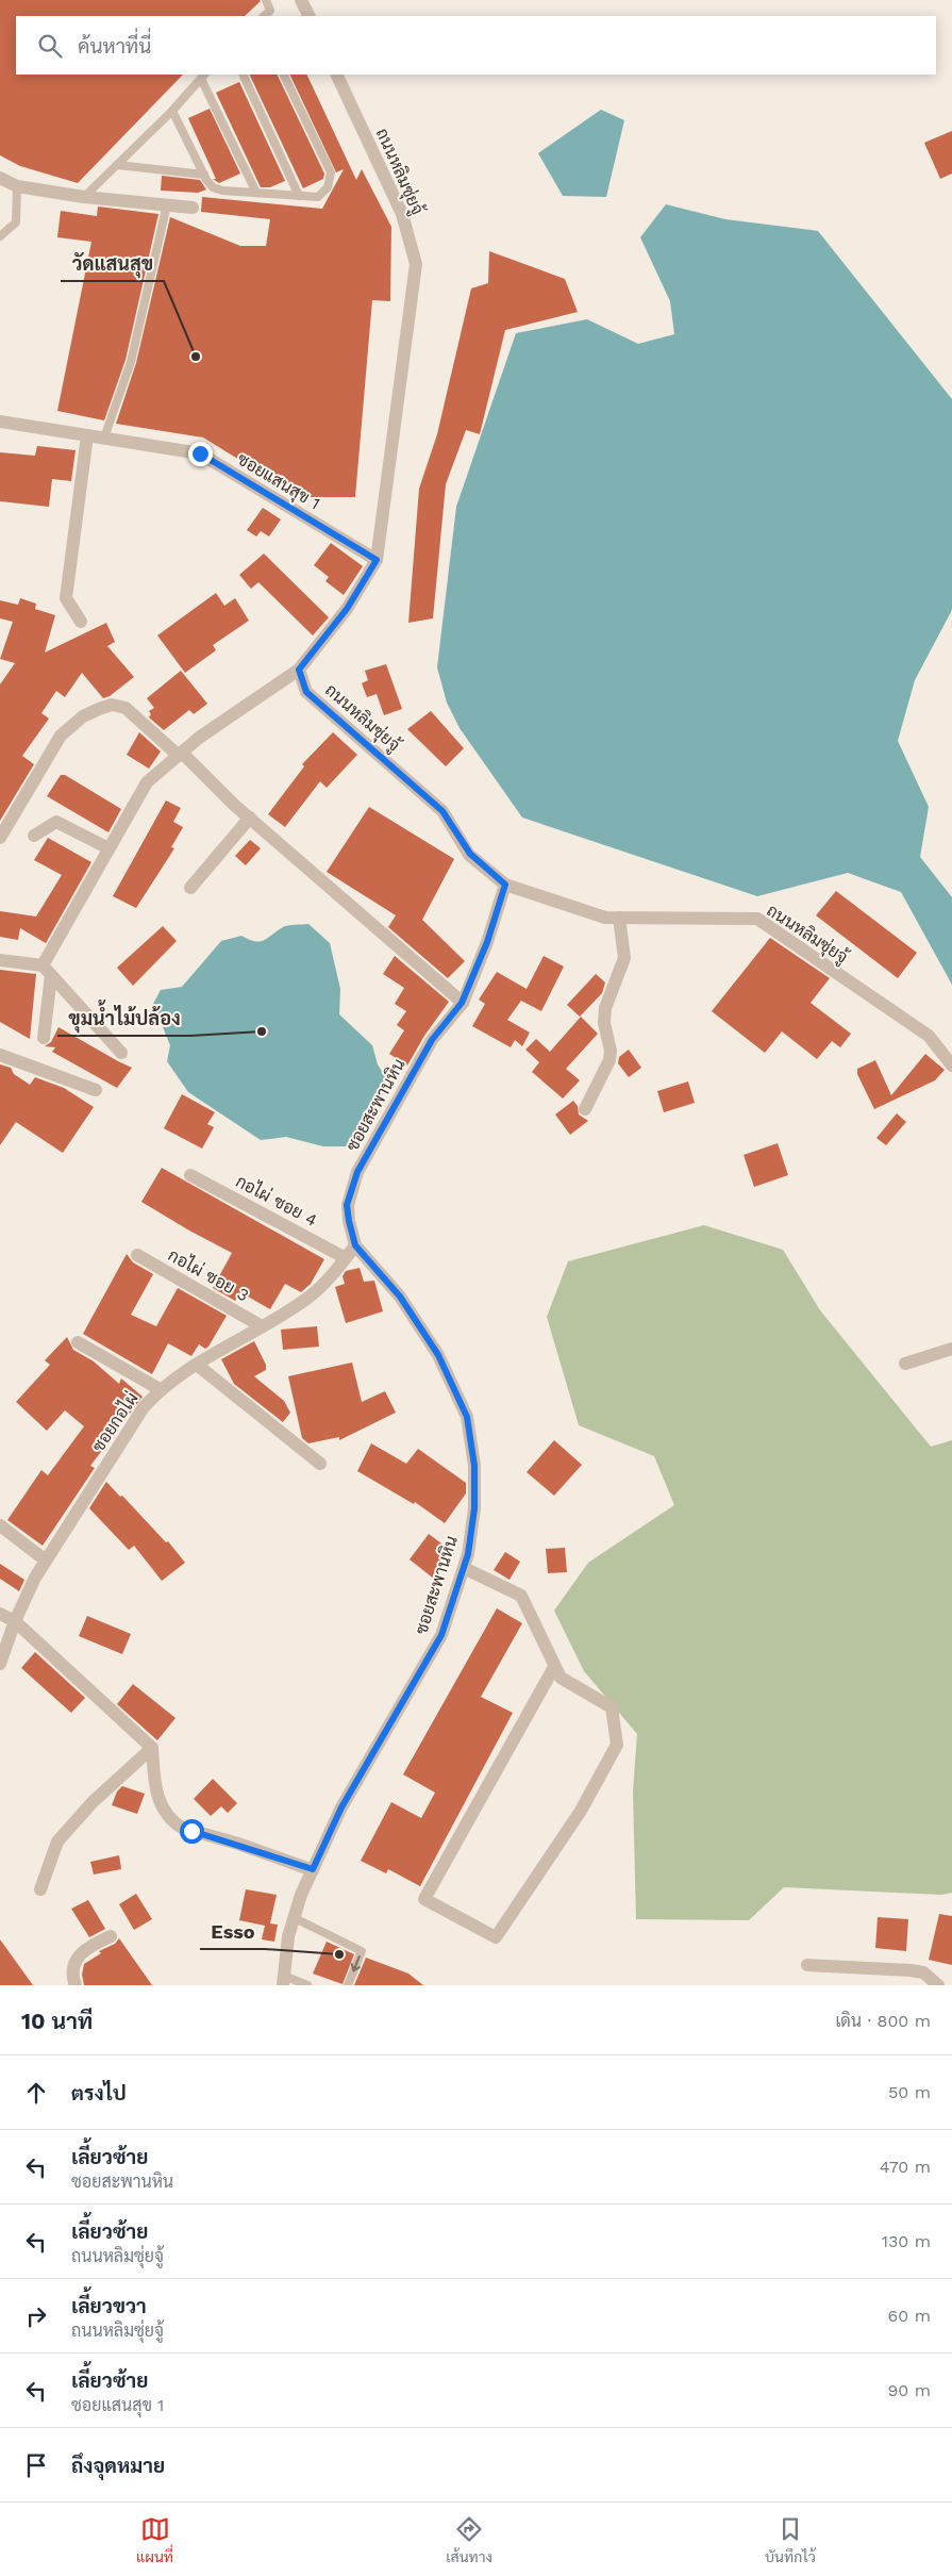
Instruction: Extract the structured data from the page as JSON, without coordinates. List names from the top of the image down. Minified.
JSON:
{"streets":{"street":["ถนนหลิมซุ่ยจู้","ซอยแสนสุข 1","ซอยสะพานหิน","กอไผ่ ซอย 4","กอไผ่ ซอย 3","ซอยกอไผ่"]},"crossings":[["ถนนหลิมซุ่ยจู้","ซอยแสนสุข 1"],["ถนนหลิมซุ่ยจู้","ซอยสะพานหิน"],["ซอยสะพานหิน","ซอยกอไผ่"],["กอไผ่ ซอย 4","ซอยกอไผ่"],["กอไผ่ ซอย 3","ซอยกอไผ่"]],"places":["วัดแสนสุข","ขุมน้ำไม้ปล้อง","Esso"],"page":{"search":"ค้นหาที่นี่","heading":["10 นาที","เดิน · 800 m"],"list":[["ตรงไป","50 m"],["เลี้ยวซ้าย","ซอยสะพานหิน","470 m"],["เลี้ยวซ้าย","ถนนหลิมซุ่ยจู้","130 m"],["เลี้ยวขวา","ถนนหลิมซุ่ยจู้","60 m"],["เลี้ยวซ้าย","ซอยแสนสุข 1","90 m"],"ถึงจุดหมาย"],"nav":["แผนที่","เส้นทาง","บันทึกไว้"]}}
